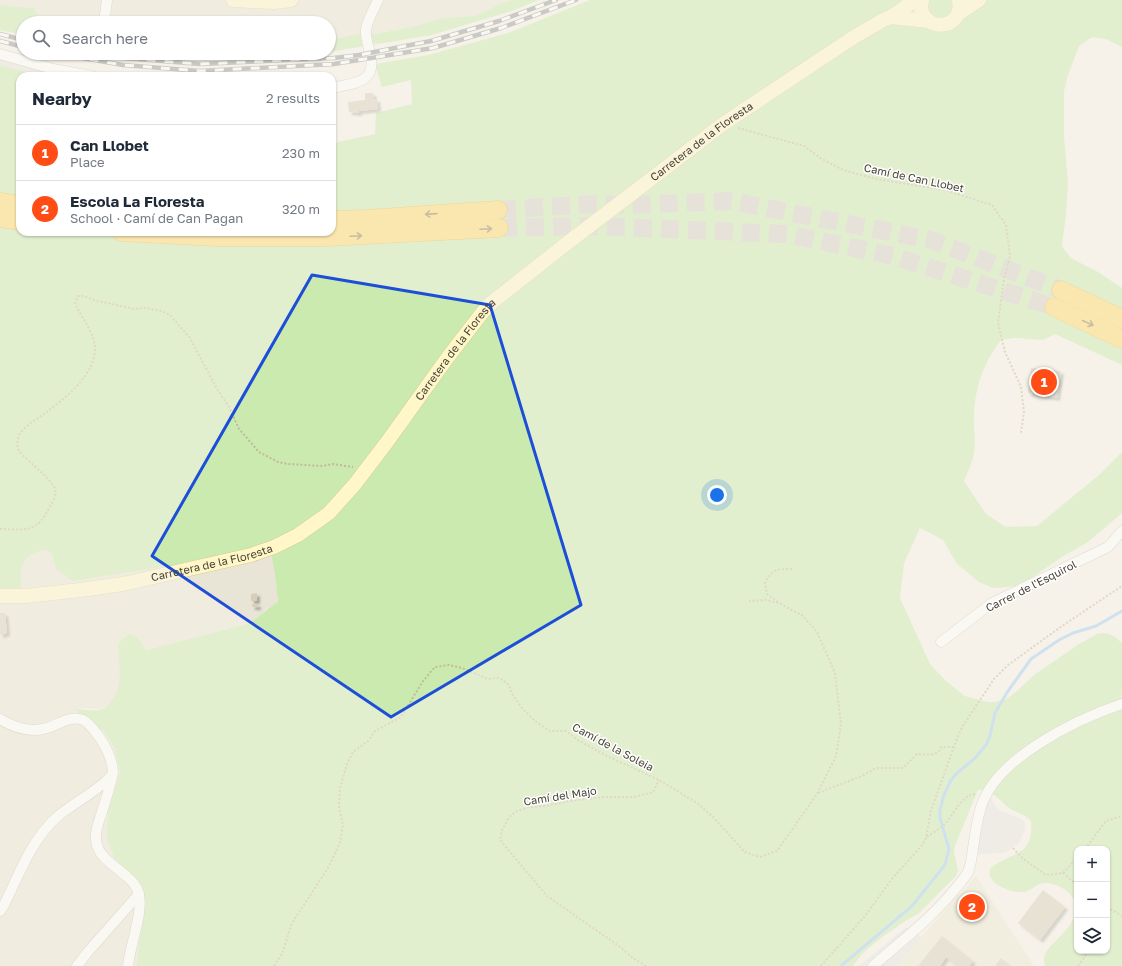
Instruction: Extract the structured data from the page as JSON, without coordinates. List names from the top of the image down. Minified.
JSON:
{"streets":{"main road":["Carretera de la Floresta"],"street":["Carrer de l'Esquirol"],"path":["Camí de Can Llobet","Camí de la Soleia","Camí del Majo"]},"crossings":[["Carretera de la Floresta","Camí de Can Llobet"],["Camí de la Soleia","Camí del Majo"]],"page":{"search":"Search here","heading":["Nearby","2 results"],"list":[{"mark":"1","name":"Can Llobet","note":"Place","value":"230 m"},{"mark":"2","name":"Escola La Floresta","note":"School · Camí de Can Pagan","value":"320 m"}],"pins":["1","2"],"map_buttons":["+","−"]}}
